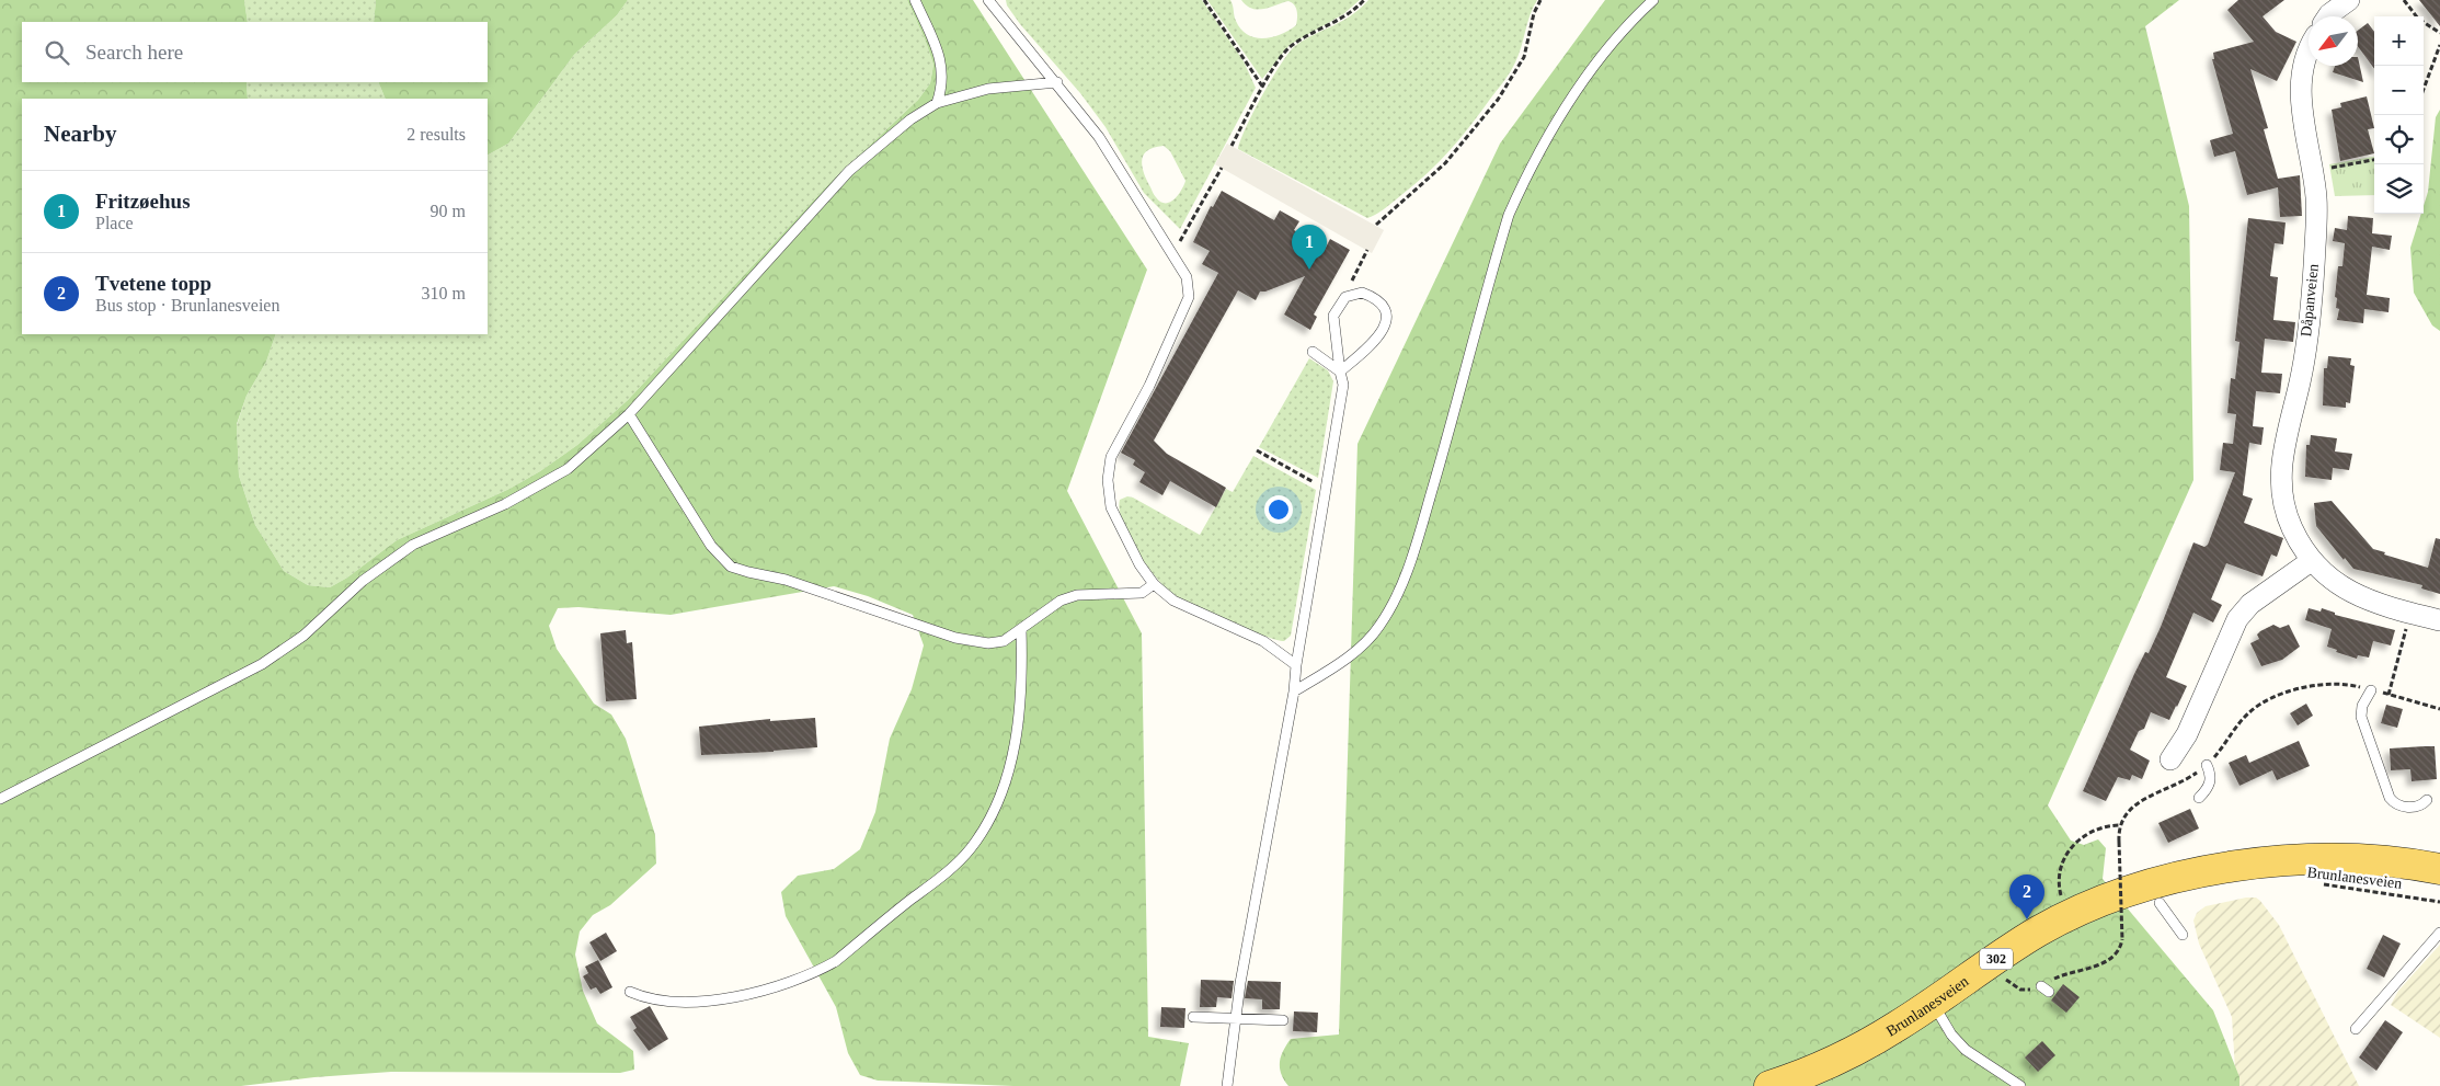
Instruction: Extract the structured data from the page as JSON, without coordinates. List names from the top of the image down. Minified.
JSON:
{"streets":{"main road":["Brunlanesveien","302"],"street":["Dåpanveien"]},"north":"bottom left","page":{"map_buttons":["+","−"],"search":"Search here","heading":["Nearby","2 results"],"list":[{"mark":"1","name":"Fritzøehus","note":"Place","value":"90 m"},{"mark":"2","name":"Tvetene topp","note":"Bus stop · Brunlanesveien","value":"310 m"}],"pins":["1","2"]}}
